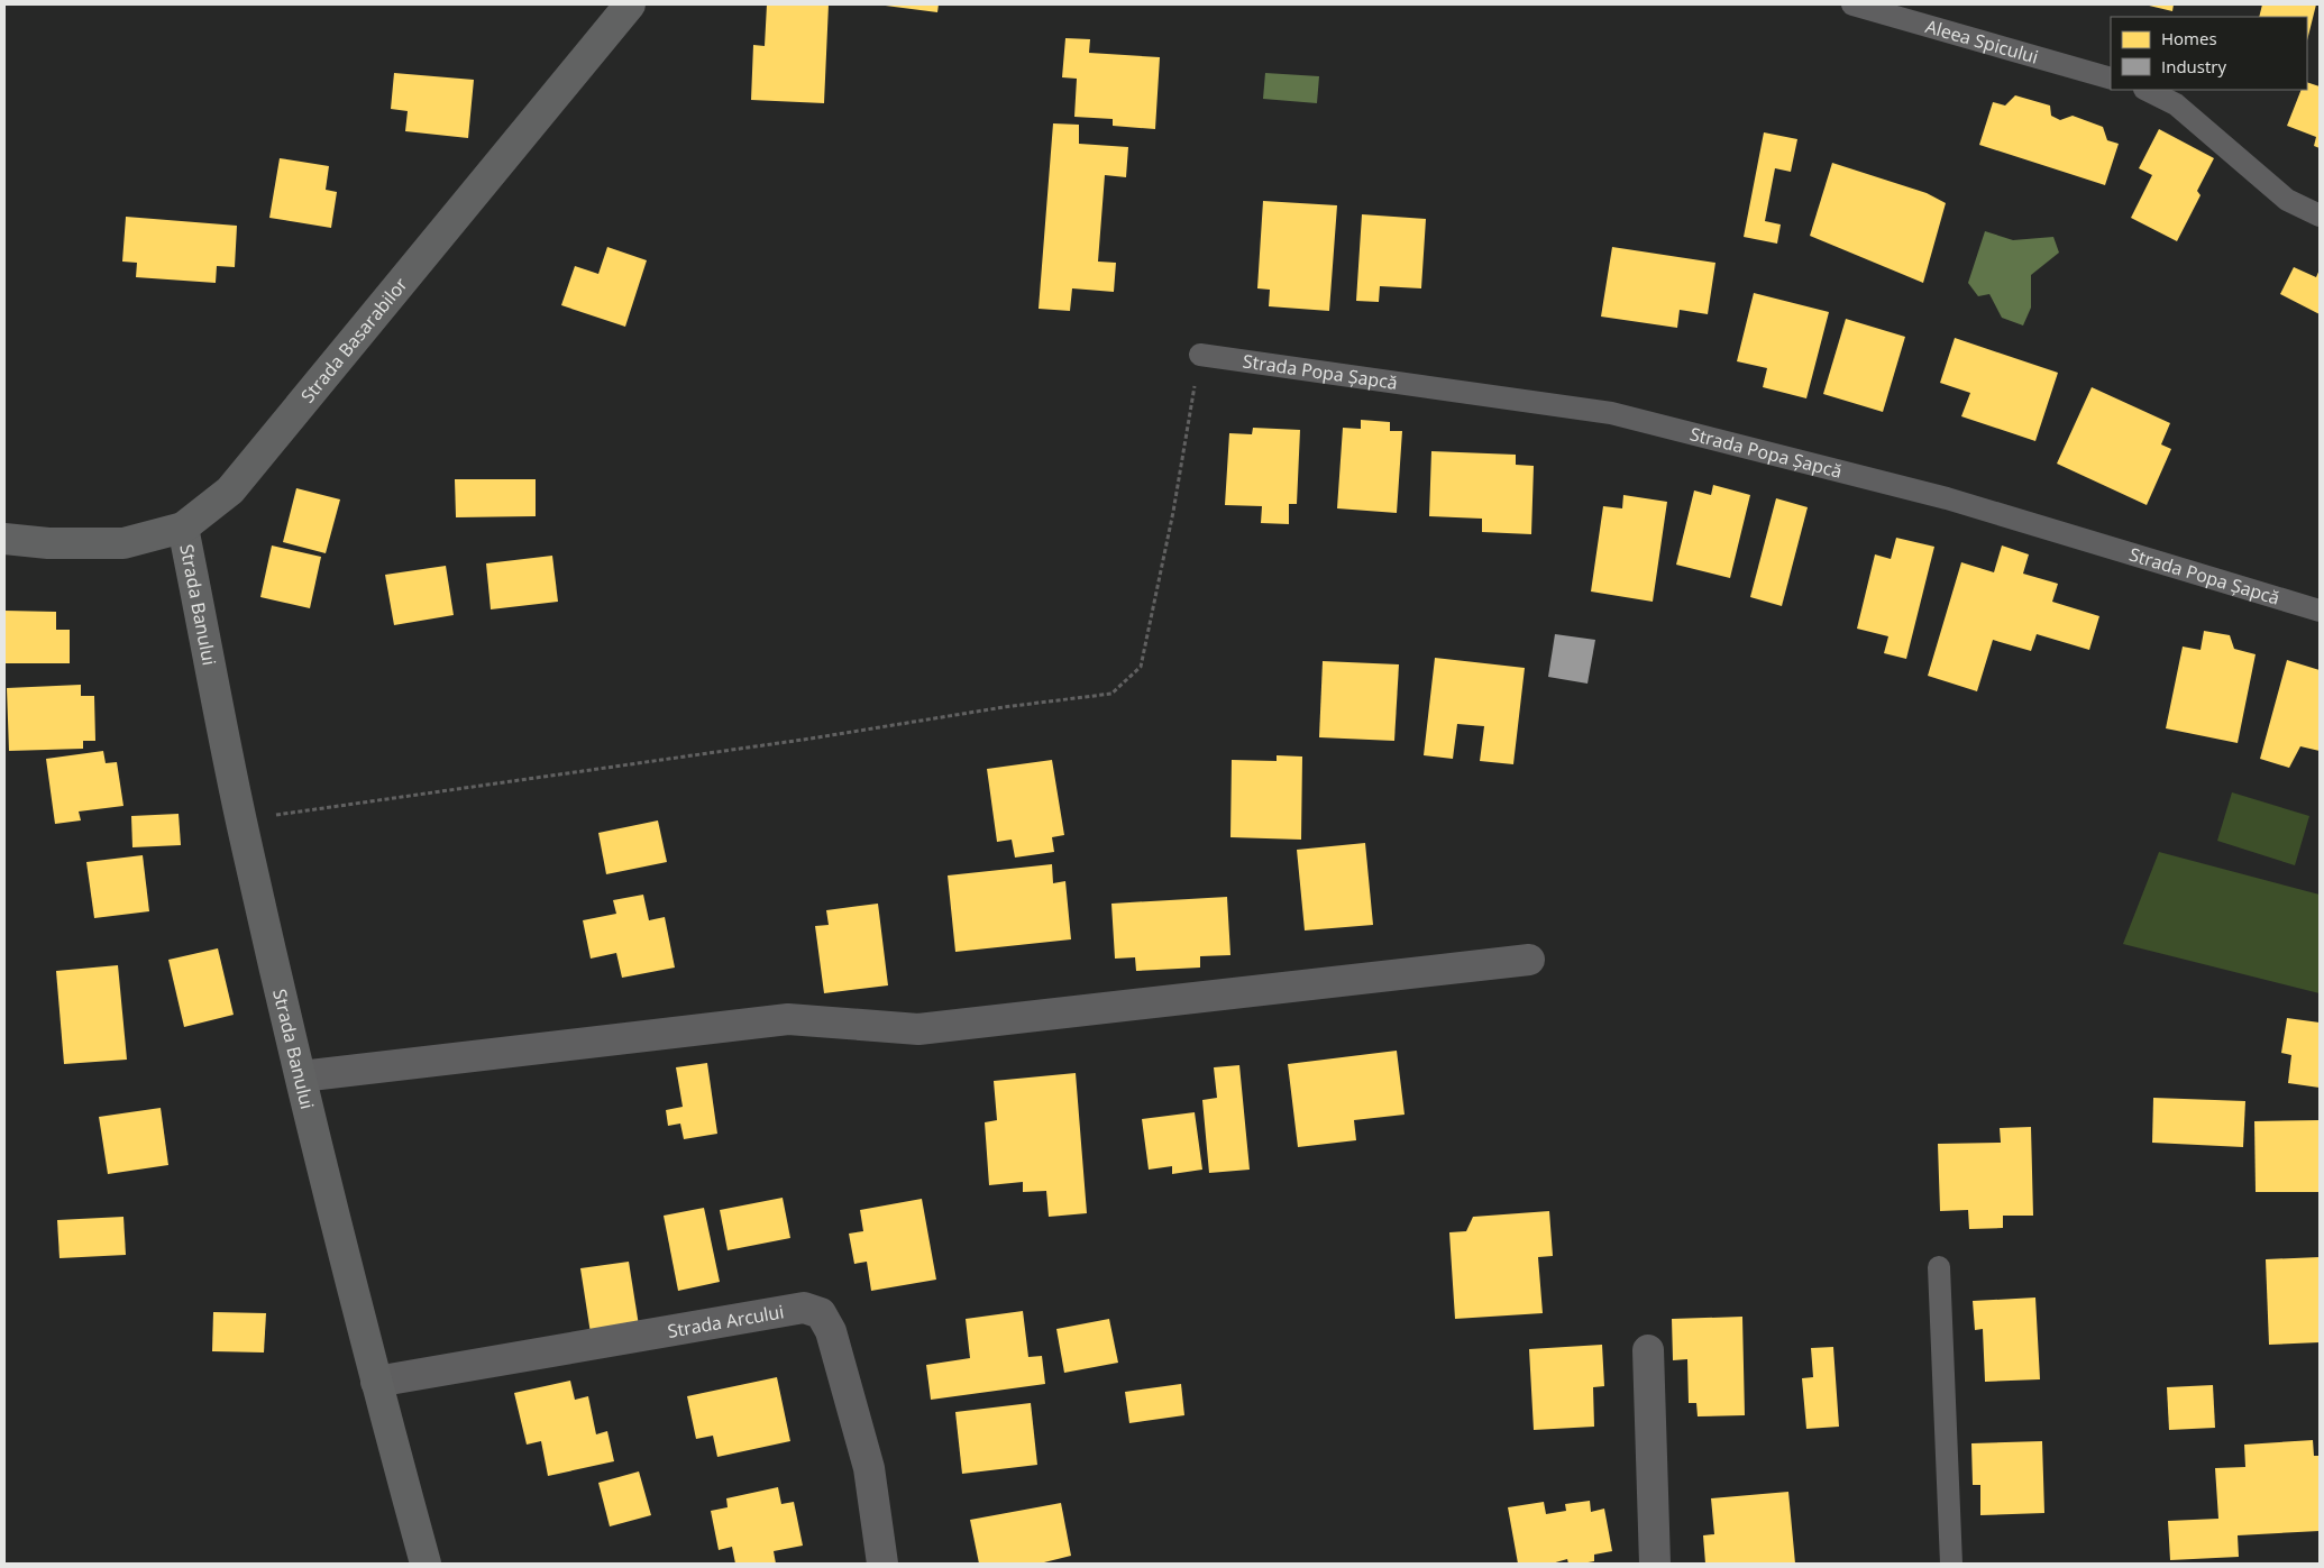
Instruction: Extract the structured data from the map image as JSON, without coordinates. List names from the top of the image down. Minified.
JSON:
{"streets":{"street":["Strada Basarabilor","Strada Banului","Strada Arcului"],"lane":["Aleea Spicului","Strada Popa Șapcă"]},"crossings":[["Strada Basarabilor","Strada Banului"],["Strada Banului","Strada Arcului"]],"legend":["Homes","Industry"]}
